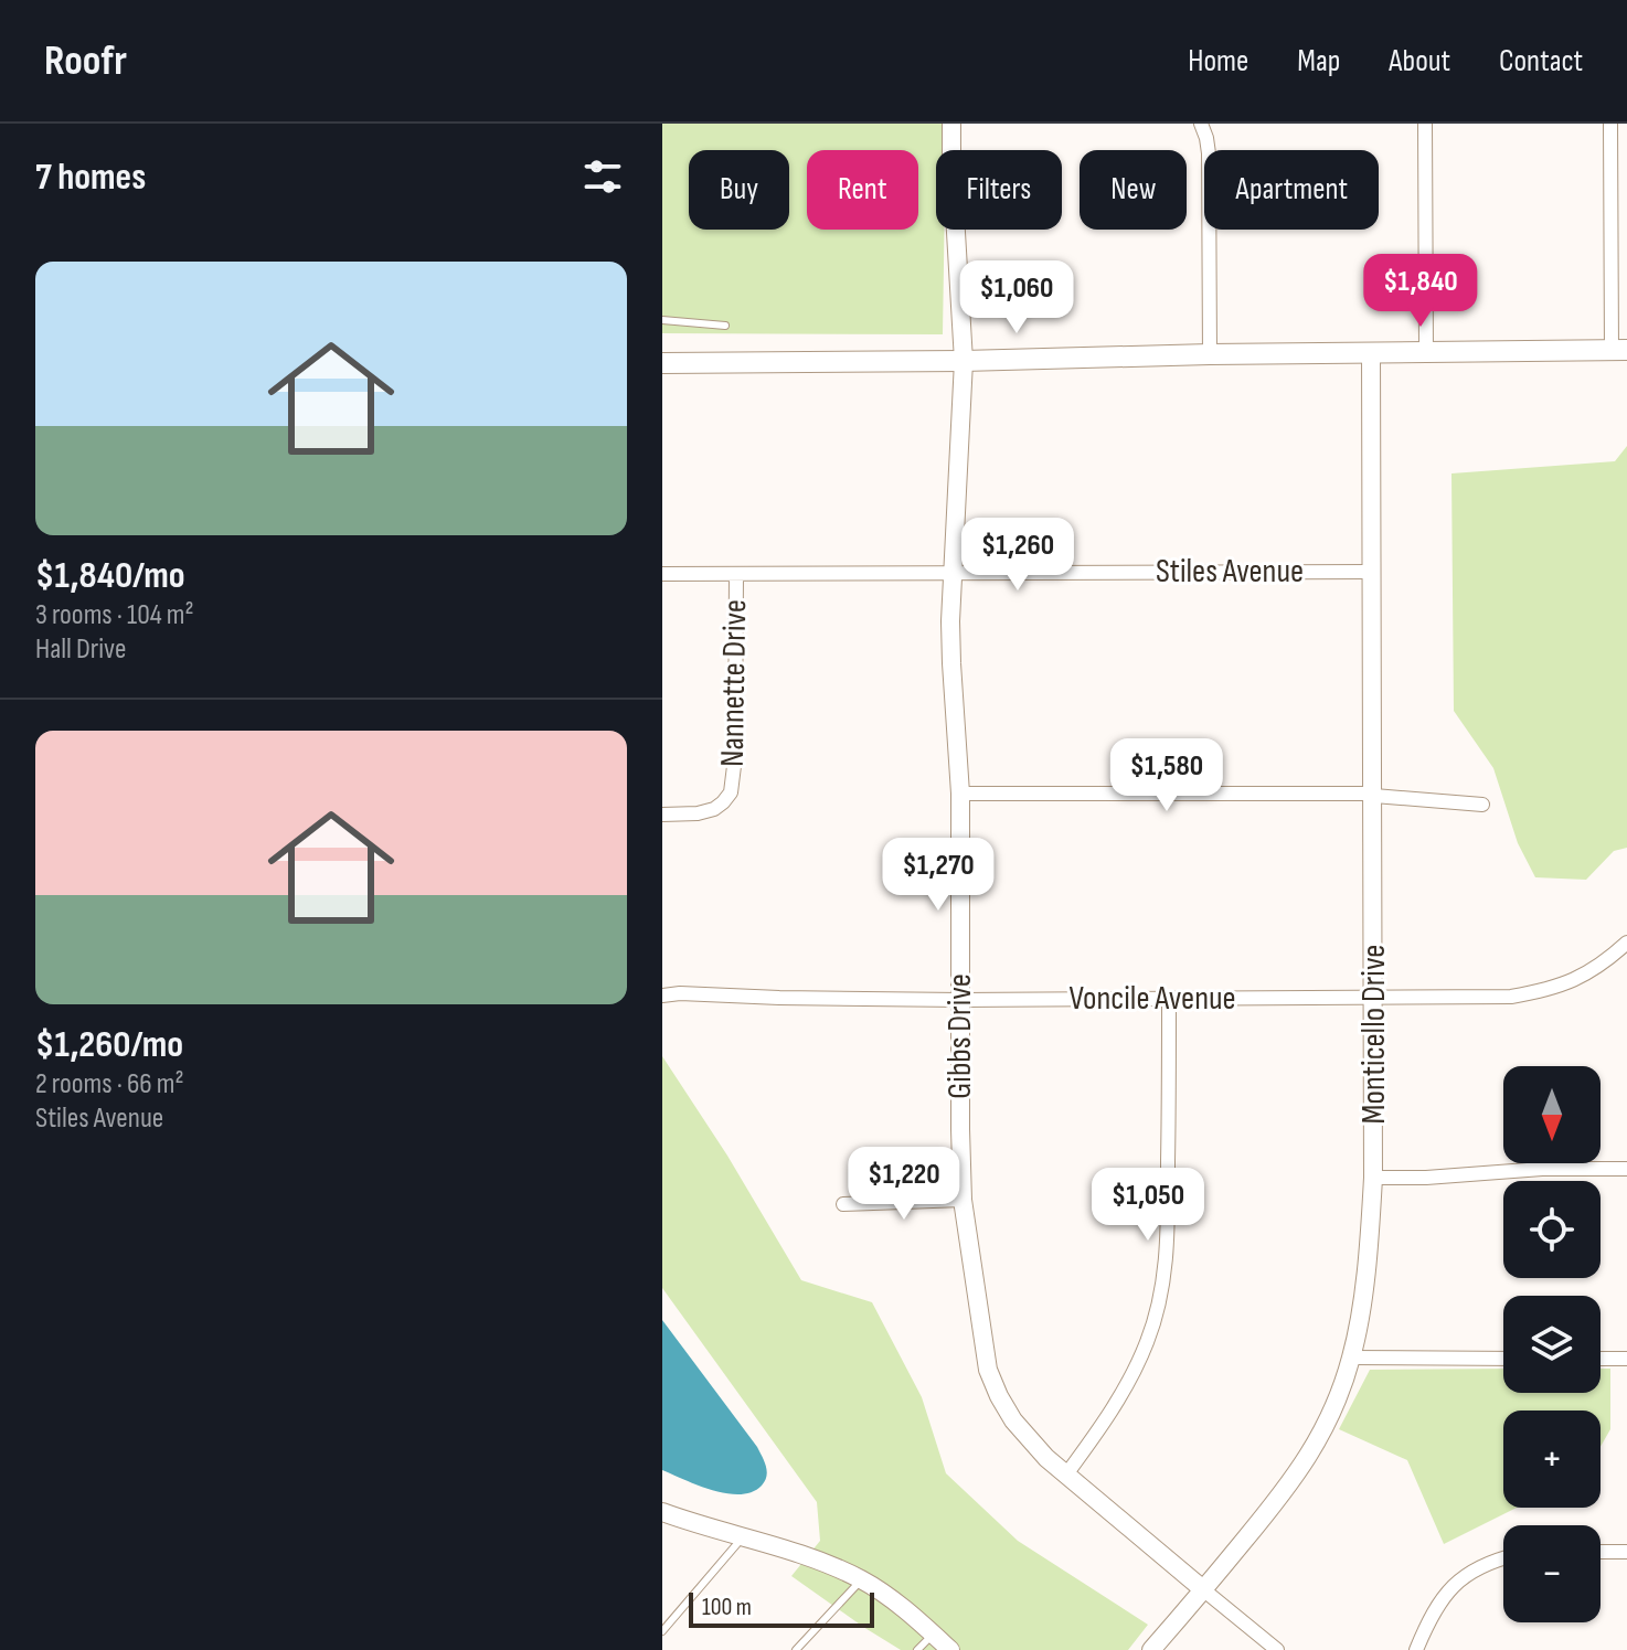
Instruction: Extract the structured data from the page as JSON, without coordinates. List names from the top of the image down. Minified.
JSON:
{"streets":{"street":["Stiles Avenue","Nannette Drive","Voncile Avenue","Monticello Drive","Gibbs Drive"]},"crossings":[["Stiles Avenue","Nannette Drive"],["Stiles Avenue","Monticello Drive"],["Stiles Avenue","Gibbs Drive"],["Voncile Avenue","Monticello Drive"],["Voncile Avenue","Gibbs Drive"],["Monticello Drive","Gibbs Drive"]],"scale_bar":"100 m","north":"bottom","page":{"header":"Roofr","nav":["Home","Map","About","Contact"],"heading":"7 homes","chip":["Buy","Rent","Filters","New","Apartment"],"list":[{"name":"$1,840/mo","note":"3 rooms · 104 m² · Hall Drive"},{"name":"$1,260/mo","note":"2 rooms · 66 m² · Stiles Avenue"}],"price":["$1,840","$1,060","$1,260","$1,580","$1,270","$1,220","$1,050"],"map_buttons":["+","−"],"scale":"100 m"}}
